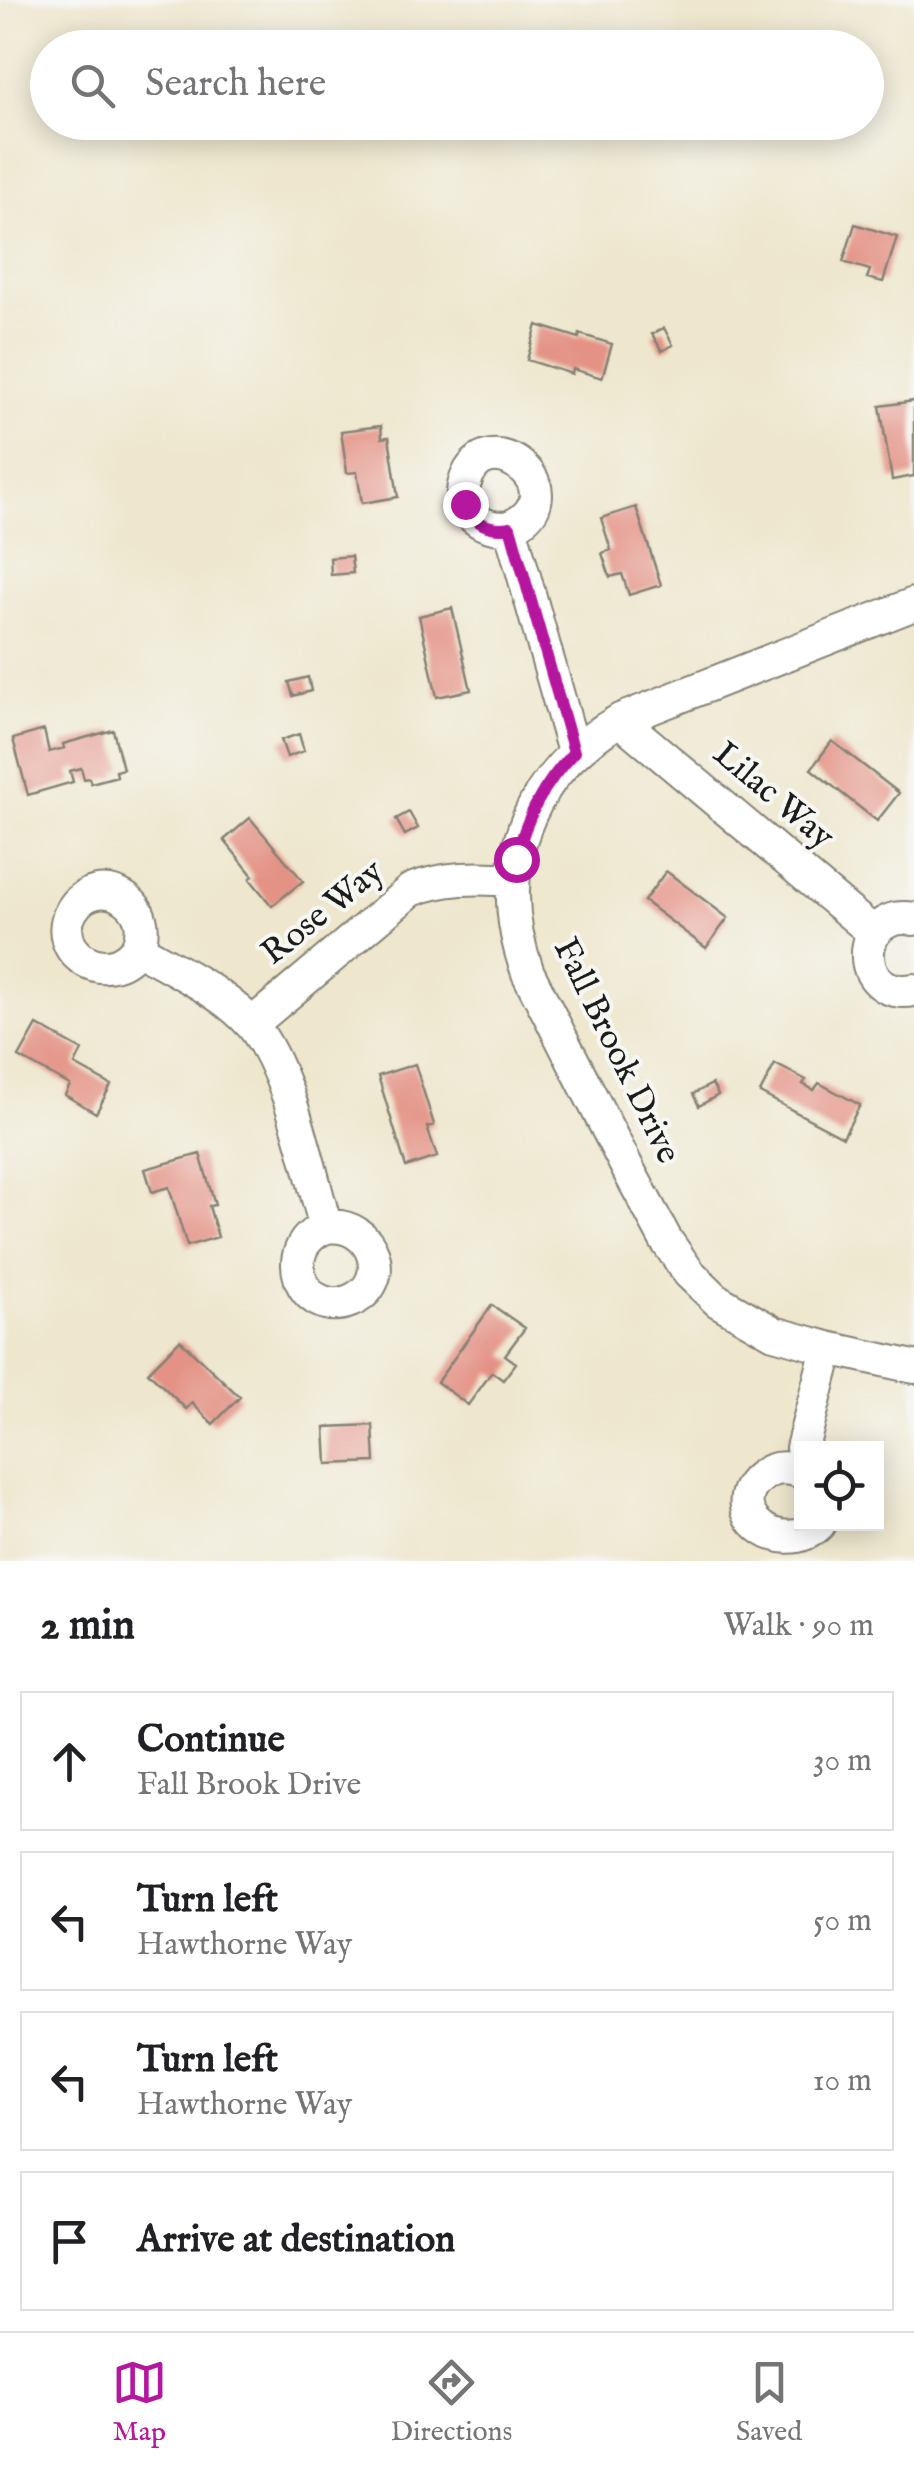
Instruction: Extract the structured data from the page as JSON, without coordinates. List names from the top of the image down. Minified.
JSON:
{"streets":{"street":["Lilac Way","Rose Way","Fall Brook Drive"]},"crossings":[["Lilac Way","Fall Brook Drive"],["Rose Way","Fall Brook Drive"]],"page":{"search":"Search here","heading":["2 min","Walk · 90 m"],"list":[["Continue","Fall Brook Drive","30 m"],["Turn left","Hawthorne Way","50 m"],["Turn left","Hawthorne Way","10 m"],"Arrive at destination"],"nav":["Map","Directions","Saved"]}}
